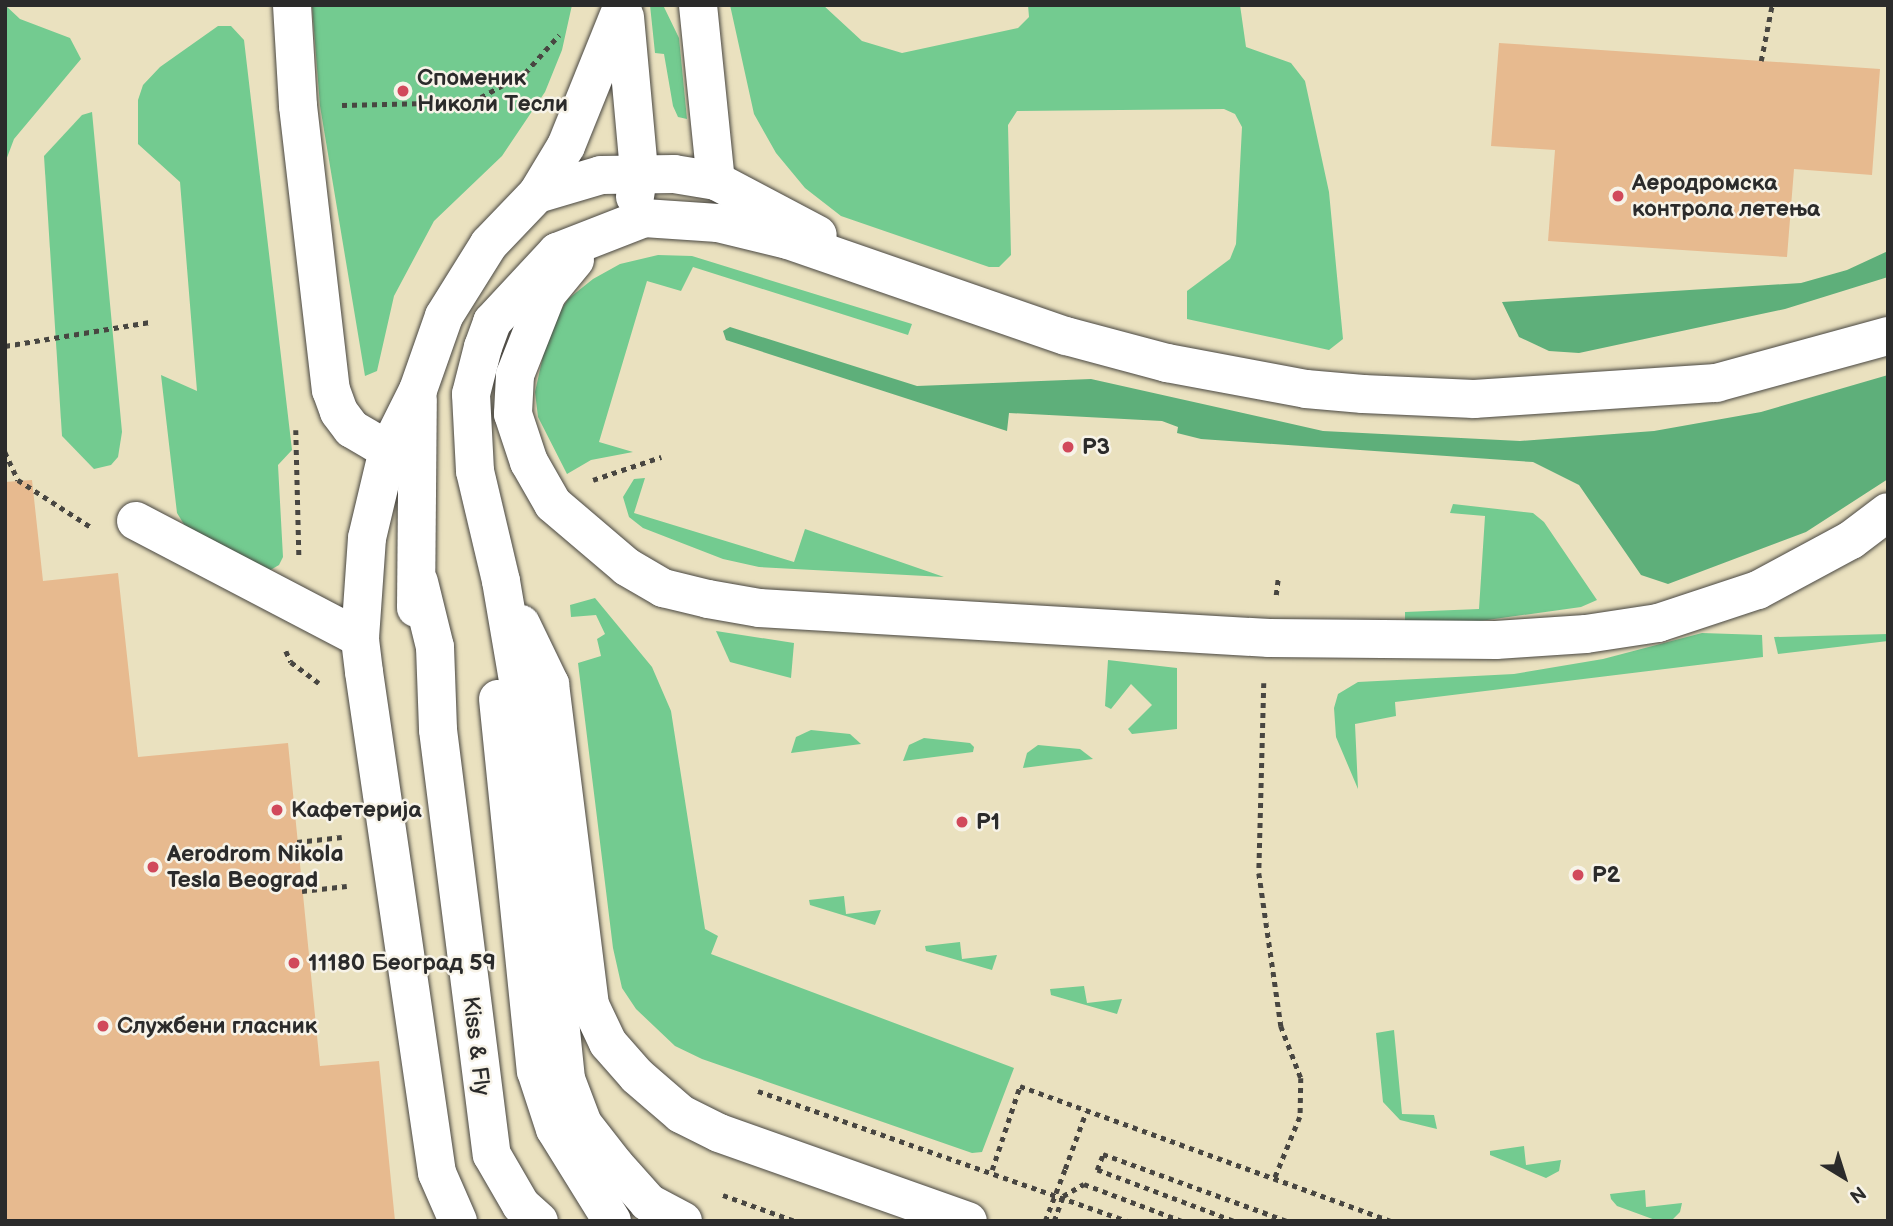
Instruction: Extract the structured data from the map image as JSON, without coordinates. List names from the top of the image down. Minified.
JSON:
{"streets":{"street":["Kiss & Fly"]},"places":["Споменик Николи Тесли","Аеродромска контрола летења","P3","Кафетерија","P1","Aerodrom Nikola Tesla Beograd","P2","11180 Београд 59","Службени гласник"],"north":"bottom right"}
